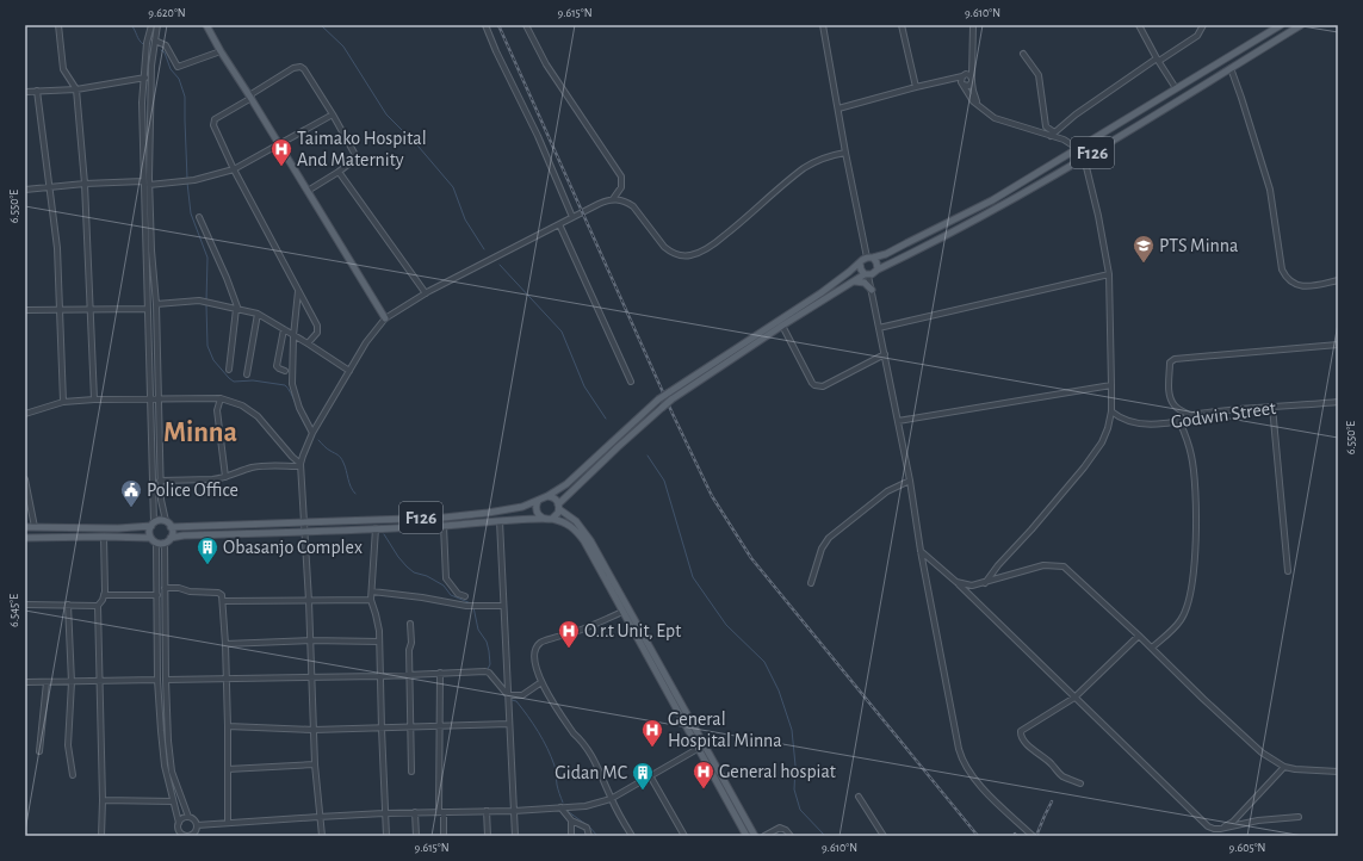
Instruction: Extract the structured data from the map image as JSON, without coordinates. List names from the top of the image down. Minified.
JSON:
{"streets":{"main road":["F126"],"street":["Godwin Street"]},"districts":["Minna"],"places":{"hospital":["Taimako Hospital And Maternity","O.r.t Unit, Ept","General Hospital Minna","General hospiat"],"school or university":["PTS Minna"],"public building":["Police Office"],"building":["Obasanjo Complex","Gidan MC"]},"coordinates":["9.620°N","9.615°N","9.610°N","6.550°E","6.545°E","9.605°N"]}
